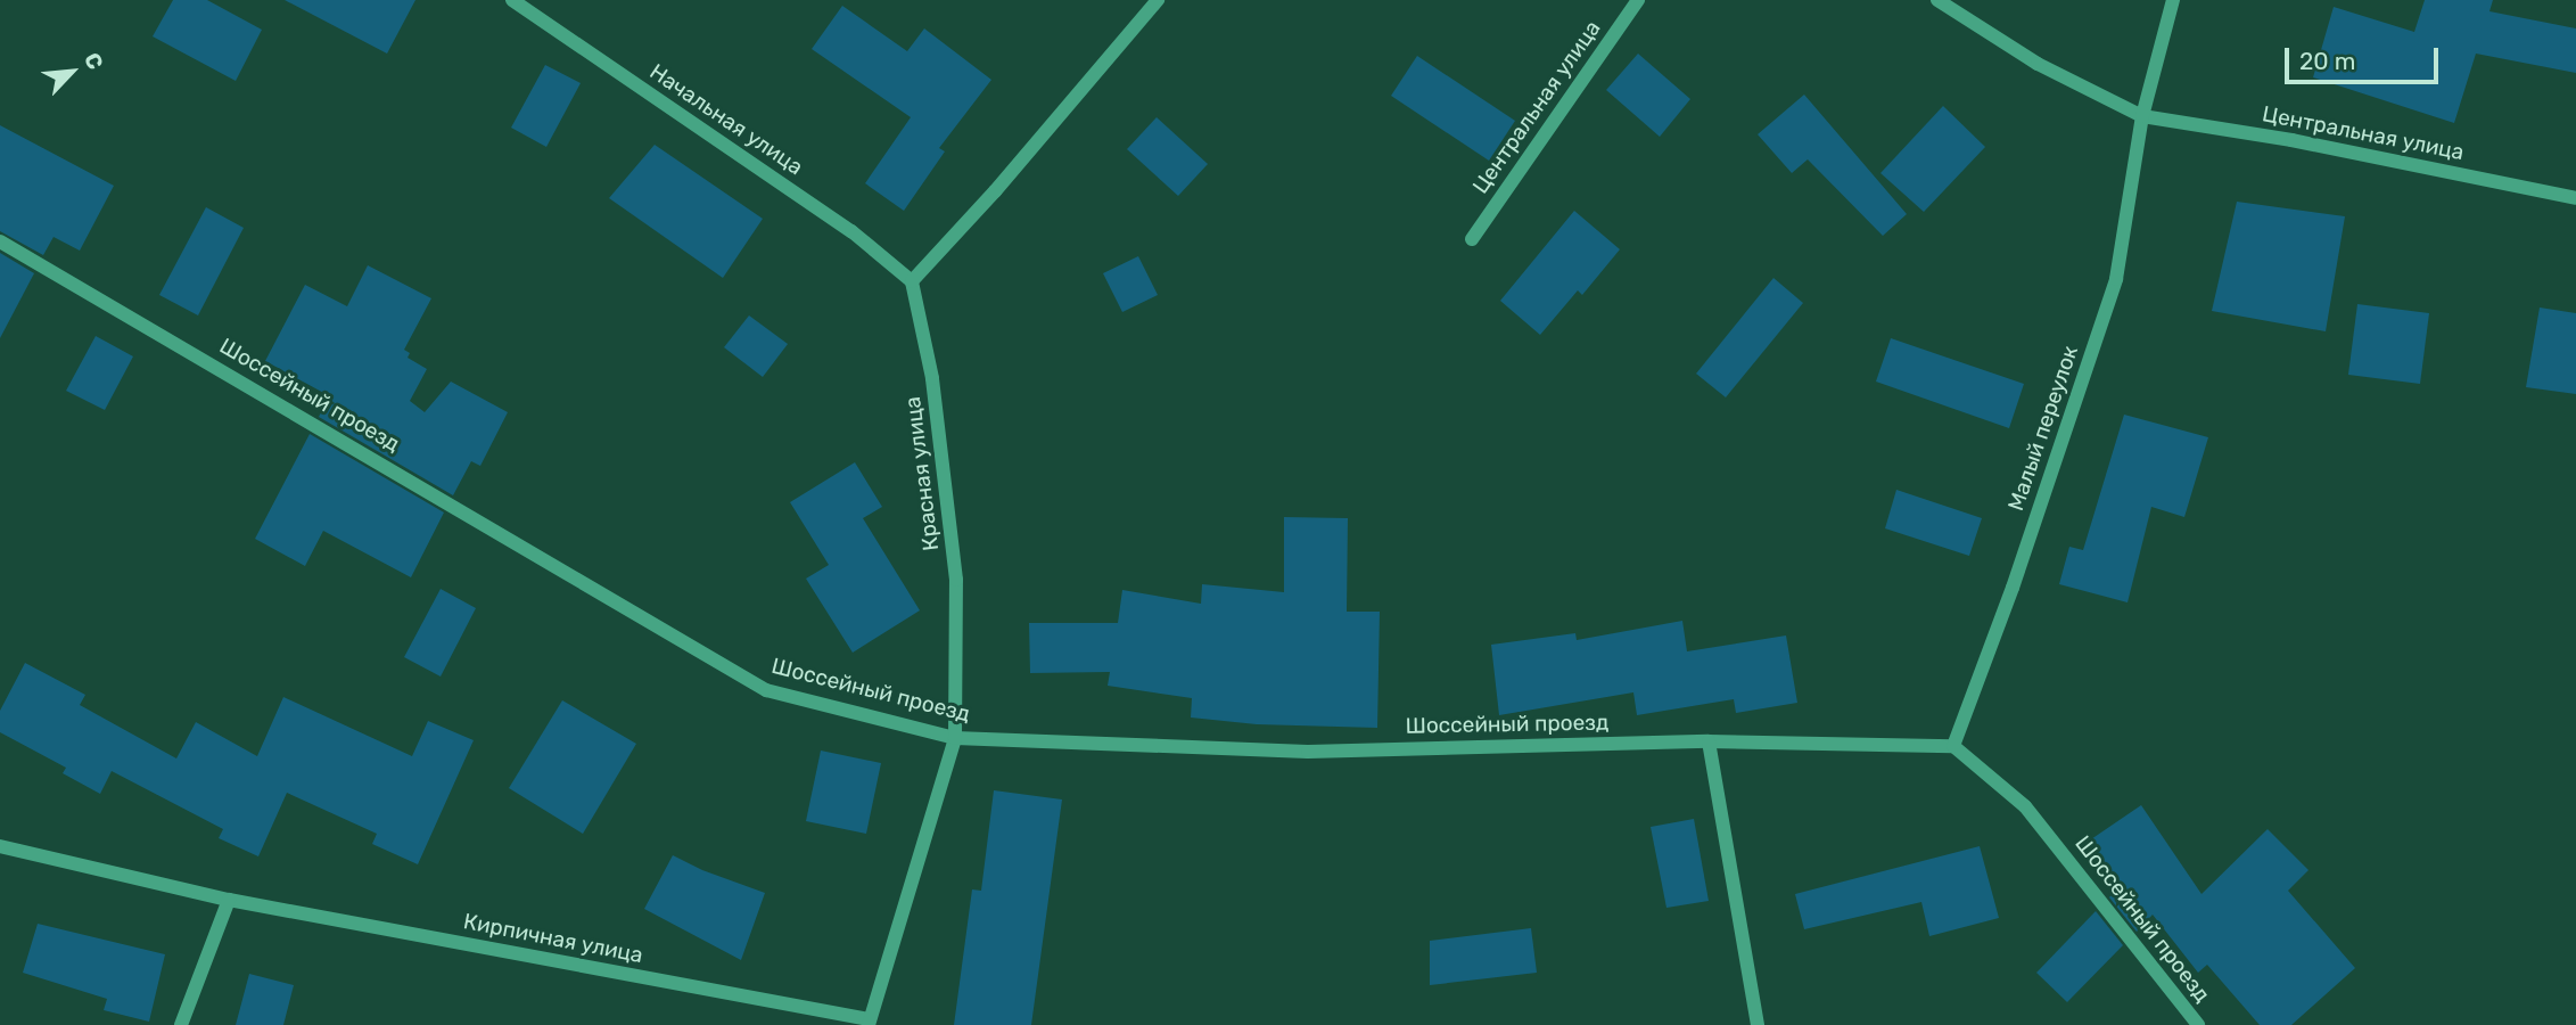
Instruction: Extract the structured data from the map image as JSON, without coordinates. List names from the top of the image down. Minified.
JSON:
{"streets":{"street":["Центральная улица","Начальная улица","Шоссейный проезд","Малый переулок","Красная улица","Кирпичная улица"]},"crossings":[["Центральная улица","Малый переулок"],["Начальная улица","Красная улица"],["Шоссейный проезд","Малый переулок"],["Шоссейный проезд","Красная улица"],["Красная улица","Кирпичная улица"]],"scale_bar":"20 m","north":"top right"}
